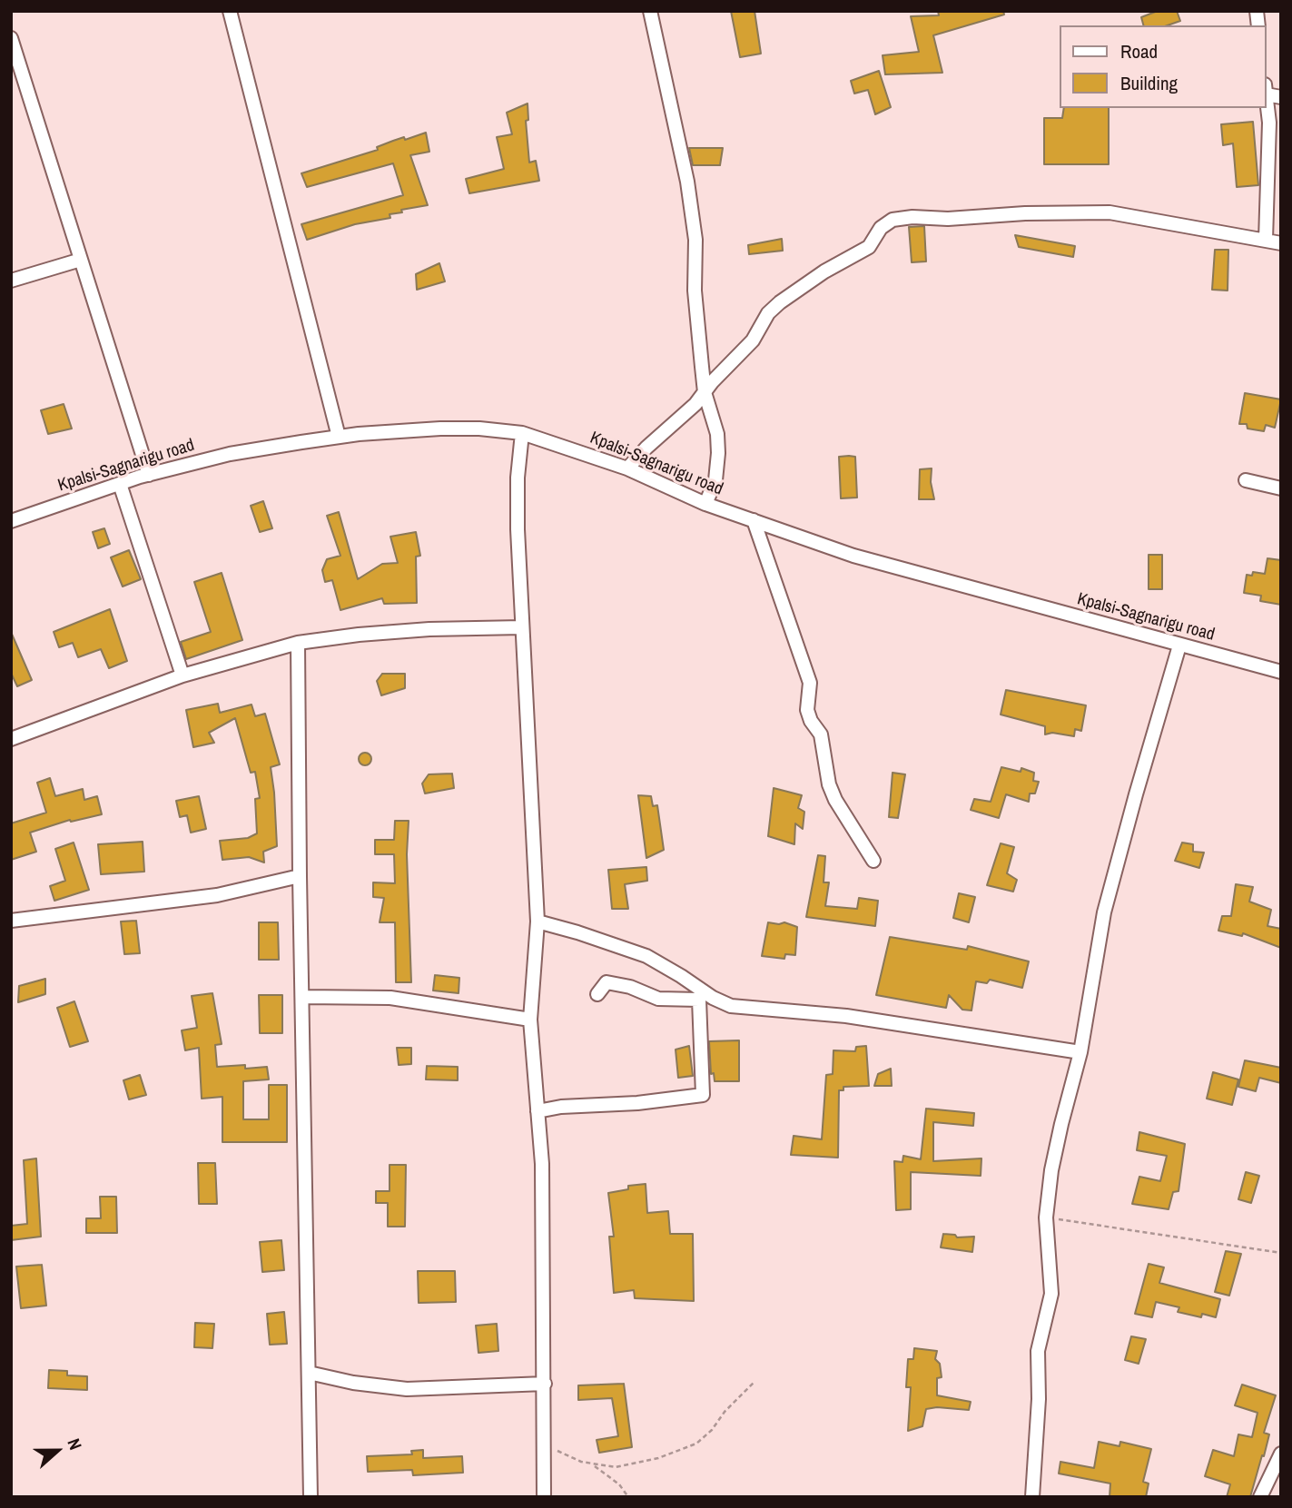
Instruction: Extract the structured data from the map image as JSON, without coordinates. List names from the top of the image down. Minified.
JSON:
{"streets":{"street":["Kpalsi-Sagnarigu road"]},"legend":["Road","Building"],"north":"right"}
